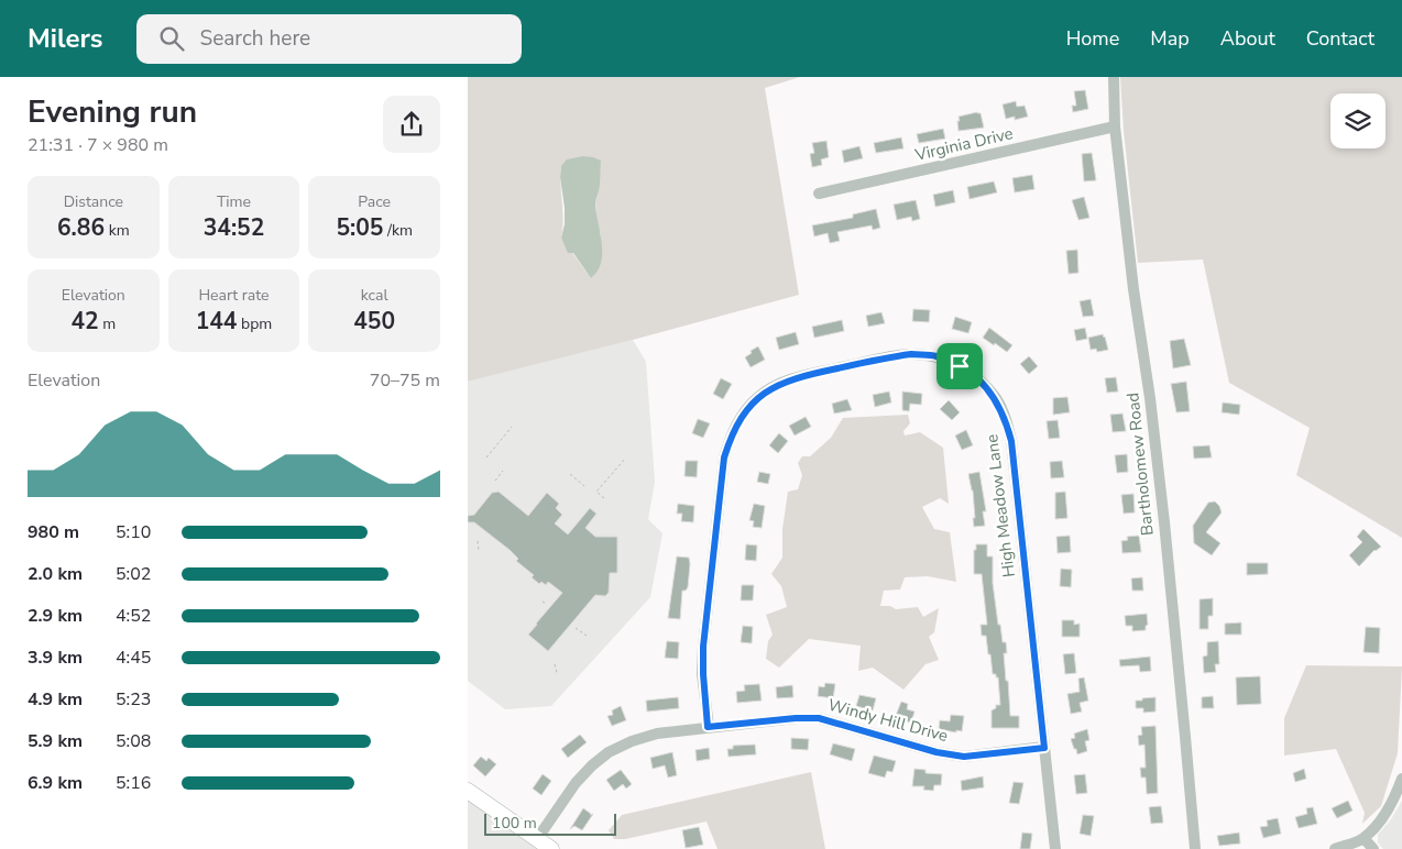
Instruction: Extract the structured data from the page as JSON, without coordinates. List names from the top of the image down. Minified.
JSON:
{"streets":{"street":["Virginia Drive","Bartholomew Road","High Meadow Lane","Windy Hill Drive"]},"crossings":[["Virginia Drive","Bartholomew Road"],["High Meadow Lane","Windy Hill Drive"]],"scale_bar":"100 m","page":{"header":"Milers","search":"Search here","nav":["Home","Map","About","Contact"],"heading":["Evening run","21:31 · 7 × 980 m"],"stats":[["Distance","6.86 km"],["Time","34:52"],["Pace","5:05 /km"],["Elevation","42 m"],["Heart rate","144 bpm"],["kcal","450"]],"chart":["Elevation","70–75 m"],"list":[{"name":"980 m","note":"5:10"},{"name":"2.0 km","note":"5:02"},{"name":"2.9 km","note":"4:52"},{"name":"3.9 km","note":"4:45"},{"name":"4.9 km","note":"5:23"},{"name":"5.9 km","note":"5:08"},{"name":"6.9 km","note":"5:16"}],"scale":"100 m"}}
